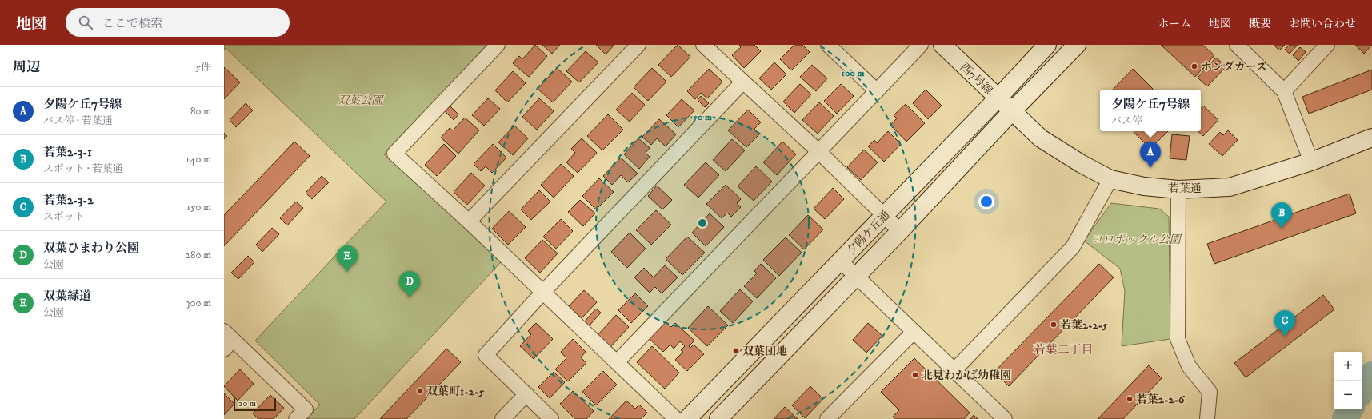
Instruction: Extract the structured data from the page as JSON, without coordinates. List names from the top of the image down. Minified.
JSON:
{"streets":{"main road":["西7号線","若葉通","夕陽ケ丘通"]},"crossings":[["西7号線","若葉通"],["西7号線","夕陽ケ丘通"],["若葉通","夕陽ケ丘通"]],"districts":["若葉二丁目"],"parks":["双葉公園","コロポックル公園"],"places":{"other":["ホンダカーズ","若葉2-2-5","北見わかば幼稚園","双葉町1-2-5","若葉2-2-6"],"transit":["双葉団地"]},"scale_bar":"20 m","page":{"header":"地図","search":"ここで検索","nav":["ホーム","地図","概要","お問い合わせ"],"heading":["周辺","5件"],"list":[{"mark":"A","name":"夕陽ケ丘7号線","note":"バス停 · 若葉通","value":"80 m"},{"mark":"B","name":"若葉2-3-1","note":"スポット · 若葉通","value":"140 m"},{"mark":"C","name":"若葉2-3-2","note":"スポット","value":"150 m"},{"mark":"D","name":"双葉ひまわり公園","note":"公園","value":"280 m"},{"mark":"E","name":"双葉緑道","note":"公園","value":"300 m"}],"popup":["夕陽ケ丘7号線","バス停"],"pins":["A","B","E","D","C"],"map_buttons":["+","−"],"scale":"20 m"},"rings":["100 m","50 m"]}
